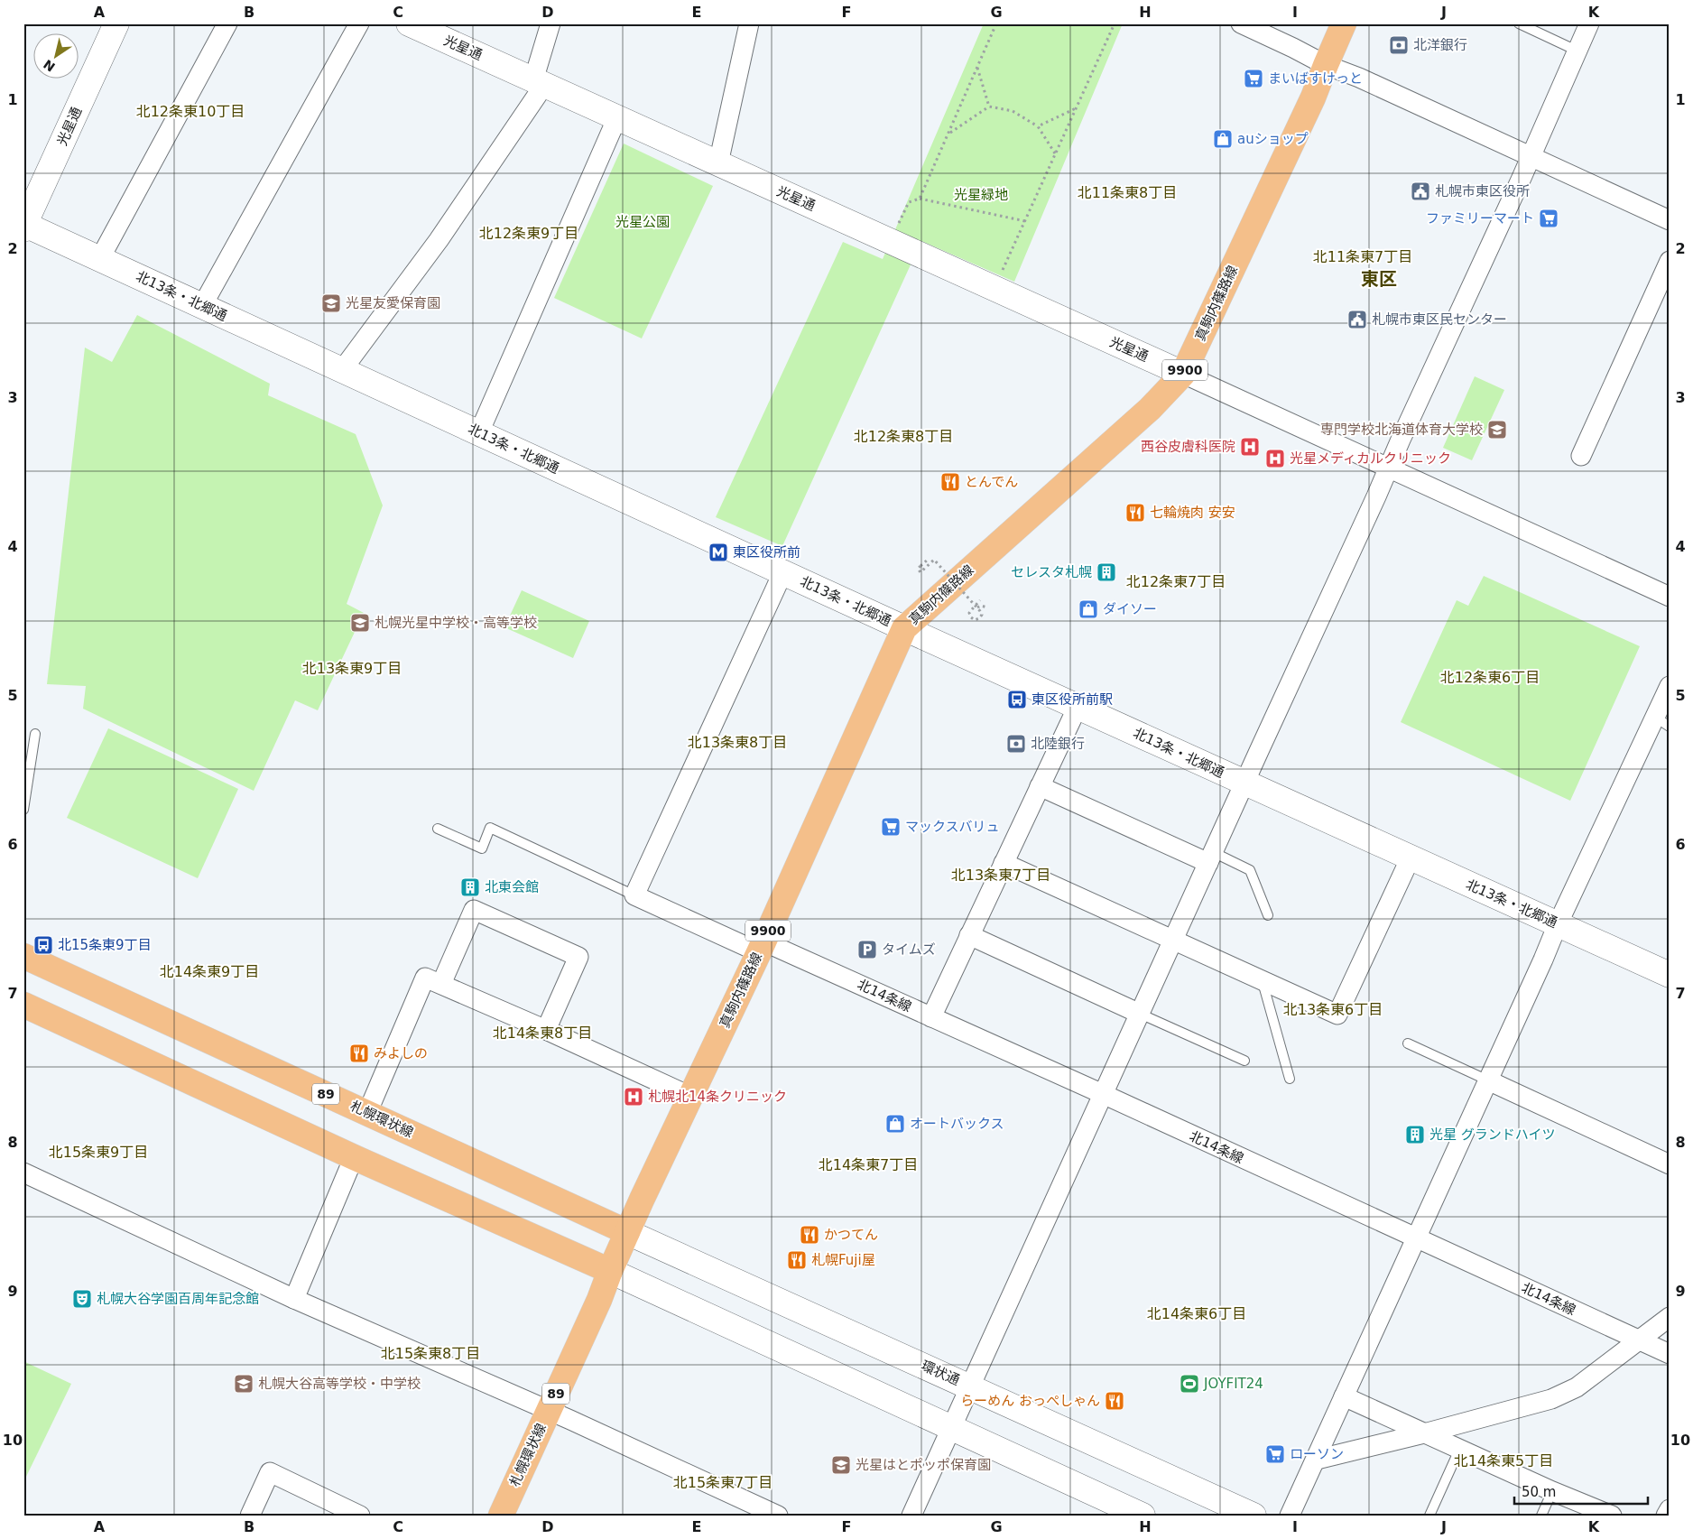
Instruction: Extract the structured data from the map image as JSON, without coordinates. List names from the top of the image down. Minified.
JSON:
{"streets":{"main road":["真駒内篠路線","9900","89","札幌環状線"],"street":["光星通","北13条・北郷通","北14条線","環状通"]},"crossings":[["光星通","北13条・北郷通"],["光星通","真駒内篠路線"],["北13条・北郷通","真駒内篠路線"],["真駒内篠路線","北14条線"],["真駒内篠路線","札幌環状線"],["真駒内篠路線","環状通"],["札幌環状線","環状通"]],"districts":["北12条東10丁目","北11条東8丁目","北12条東9丁目","北11条東7丁目","東区","北12条東8丁目","北12条東7丁目","北13条東9丁目","北12条東6丁目","北13条東8丁目","北13条東7丁目","北14条東9丁目","北13条東6丁目","北14条東8丁目","北15条東9丁目","北14条東7丁目","北14条東6丁目","北15条東8丁目","北14条東5丁目","北15条東7丁目"],"parks":["光星緑地","光星公園"],"places":{"bank":["北洋銀行","北陸銀行"],"supermarket":["まいばすけっと","ファミリーマート","マックスバリュ","ローソン"],"shop":["auショップ","ダイソー","オートバックス"],"public building":["札幌市東区役所","札幌市東区民センター"],"school or university":["光星友愛保育園","専門学校北海道体育大学校","札幌光星中学校・高等学校","札幌大谷高等学校・中学校","光星はとポッポ保育園"],"hospital":["西谷皮膚科医院","光星メディカルクリニック","札幌北14条クリニック"],"restaurant":["とんでん","七輪焼肉 安安","みよしの","かつてん","札幌Fuji屋","らーめん おっぺしゃん"],"metro station":["東区役所前"],"building":["セレスタ札幌","北東会館","光星 グランドハイツ"],"bus stop":["東区役所前駅","北15条東9丁目"],"parking":["タイムズ"],"theatre":["札幌大谷学園百周年記念館"],"sports":["JOYFIT24"]},"scale_bar":"50 m","north":"bottom left","grid":{"columns":["A","B","C","D","E","F","G","H","I","J","K"],"rows":["1","2","3","4","5","6","7","8","9","10"]}}
